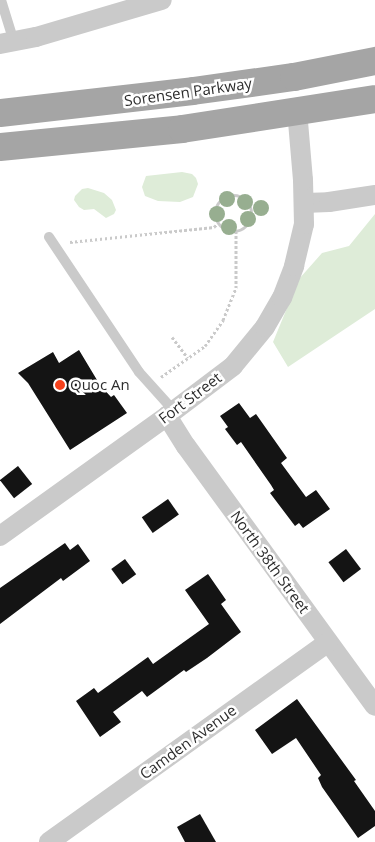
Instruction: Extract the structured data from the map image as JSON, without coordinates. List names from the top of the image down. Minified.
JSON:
{"streets":{"main road":["Sorensen Parkway"],"street":["Fort Street","North 38th Street","Camden Avenue"]},"crossings":[["Fort Street","North 38th Street"],["North 38th Street","Camden Avenue"]],"places":["Quoc An"]}
